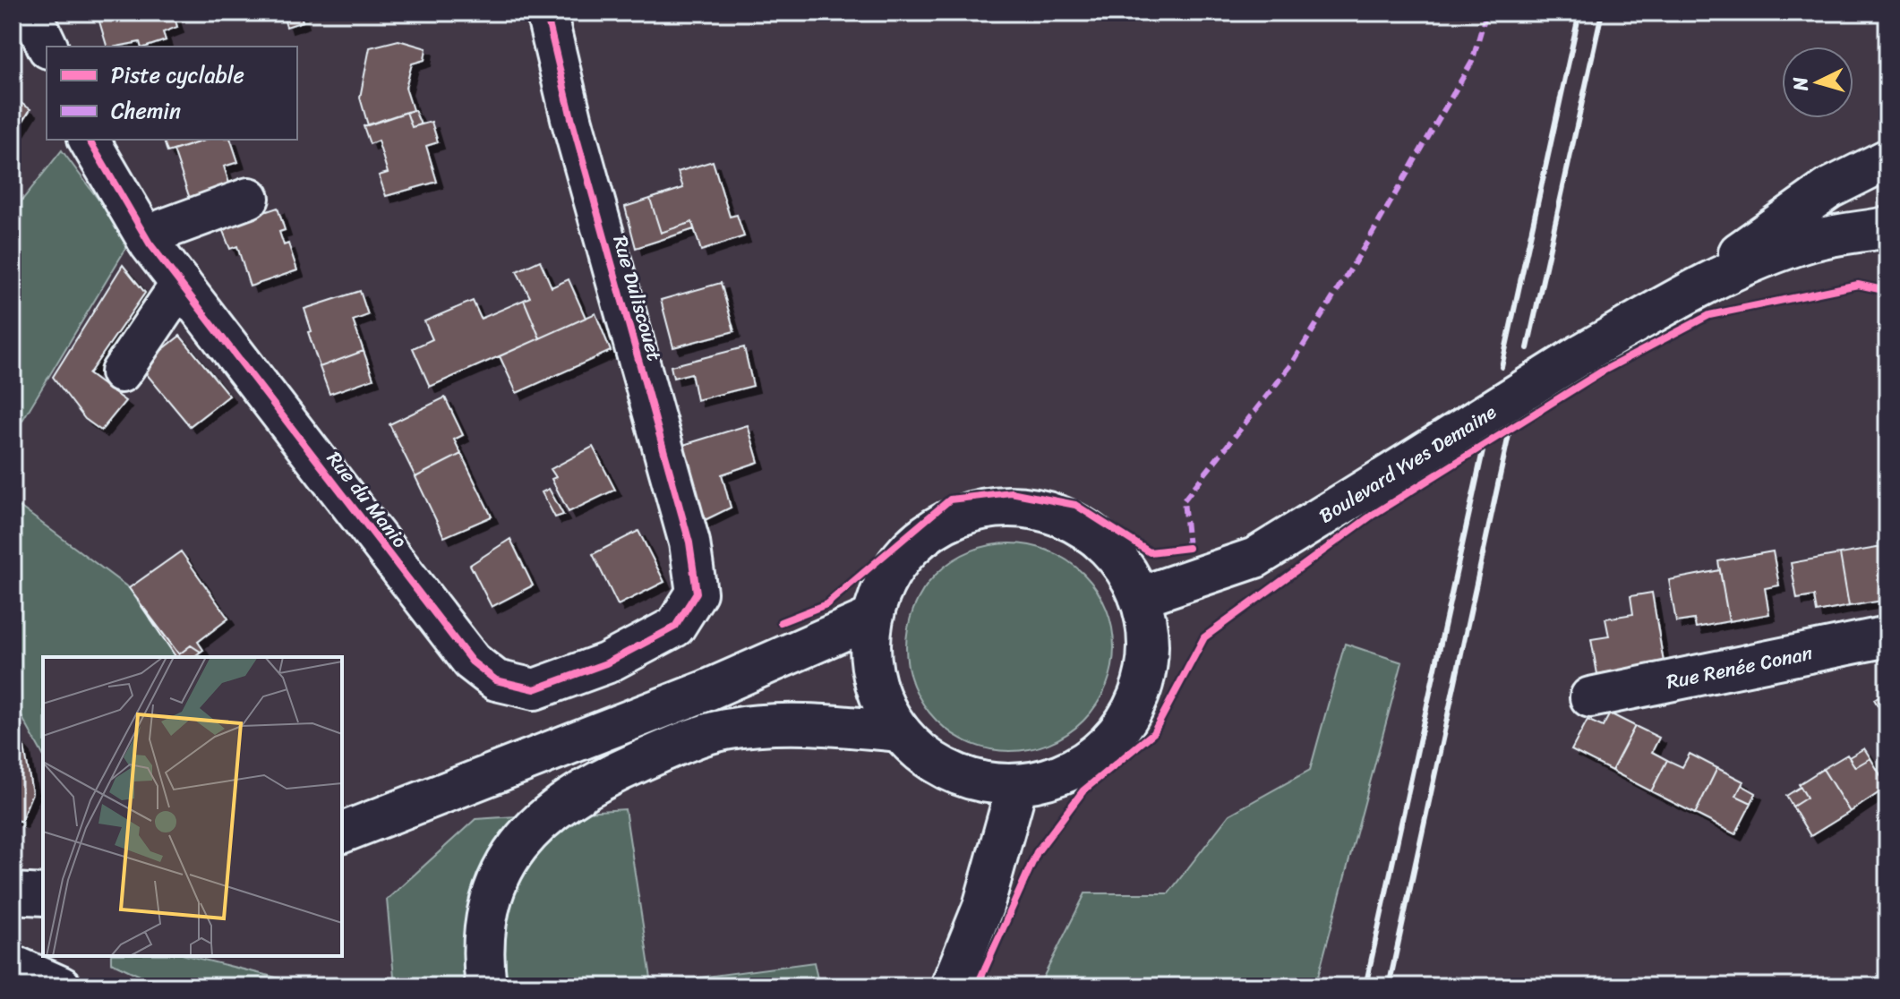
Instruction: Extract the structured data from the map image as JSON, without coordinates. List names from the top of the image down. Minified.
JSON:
{"streets":{"main road":["Rue Duliscouet","Boulevard Yves Demaine","Rue du Manio","Rue Renée Conan"]},"crossings":[["Rue Duliscouet","Rue du Manio"]],"legend":["Piste cyclable","Chemin"],"north":"left"}
